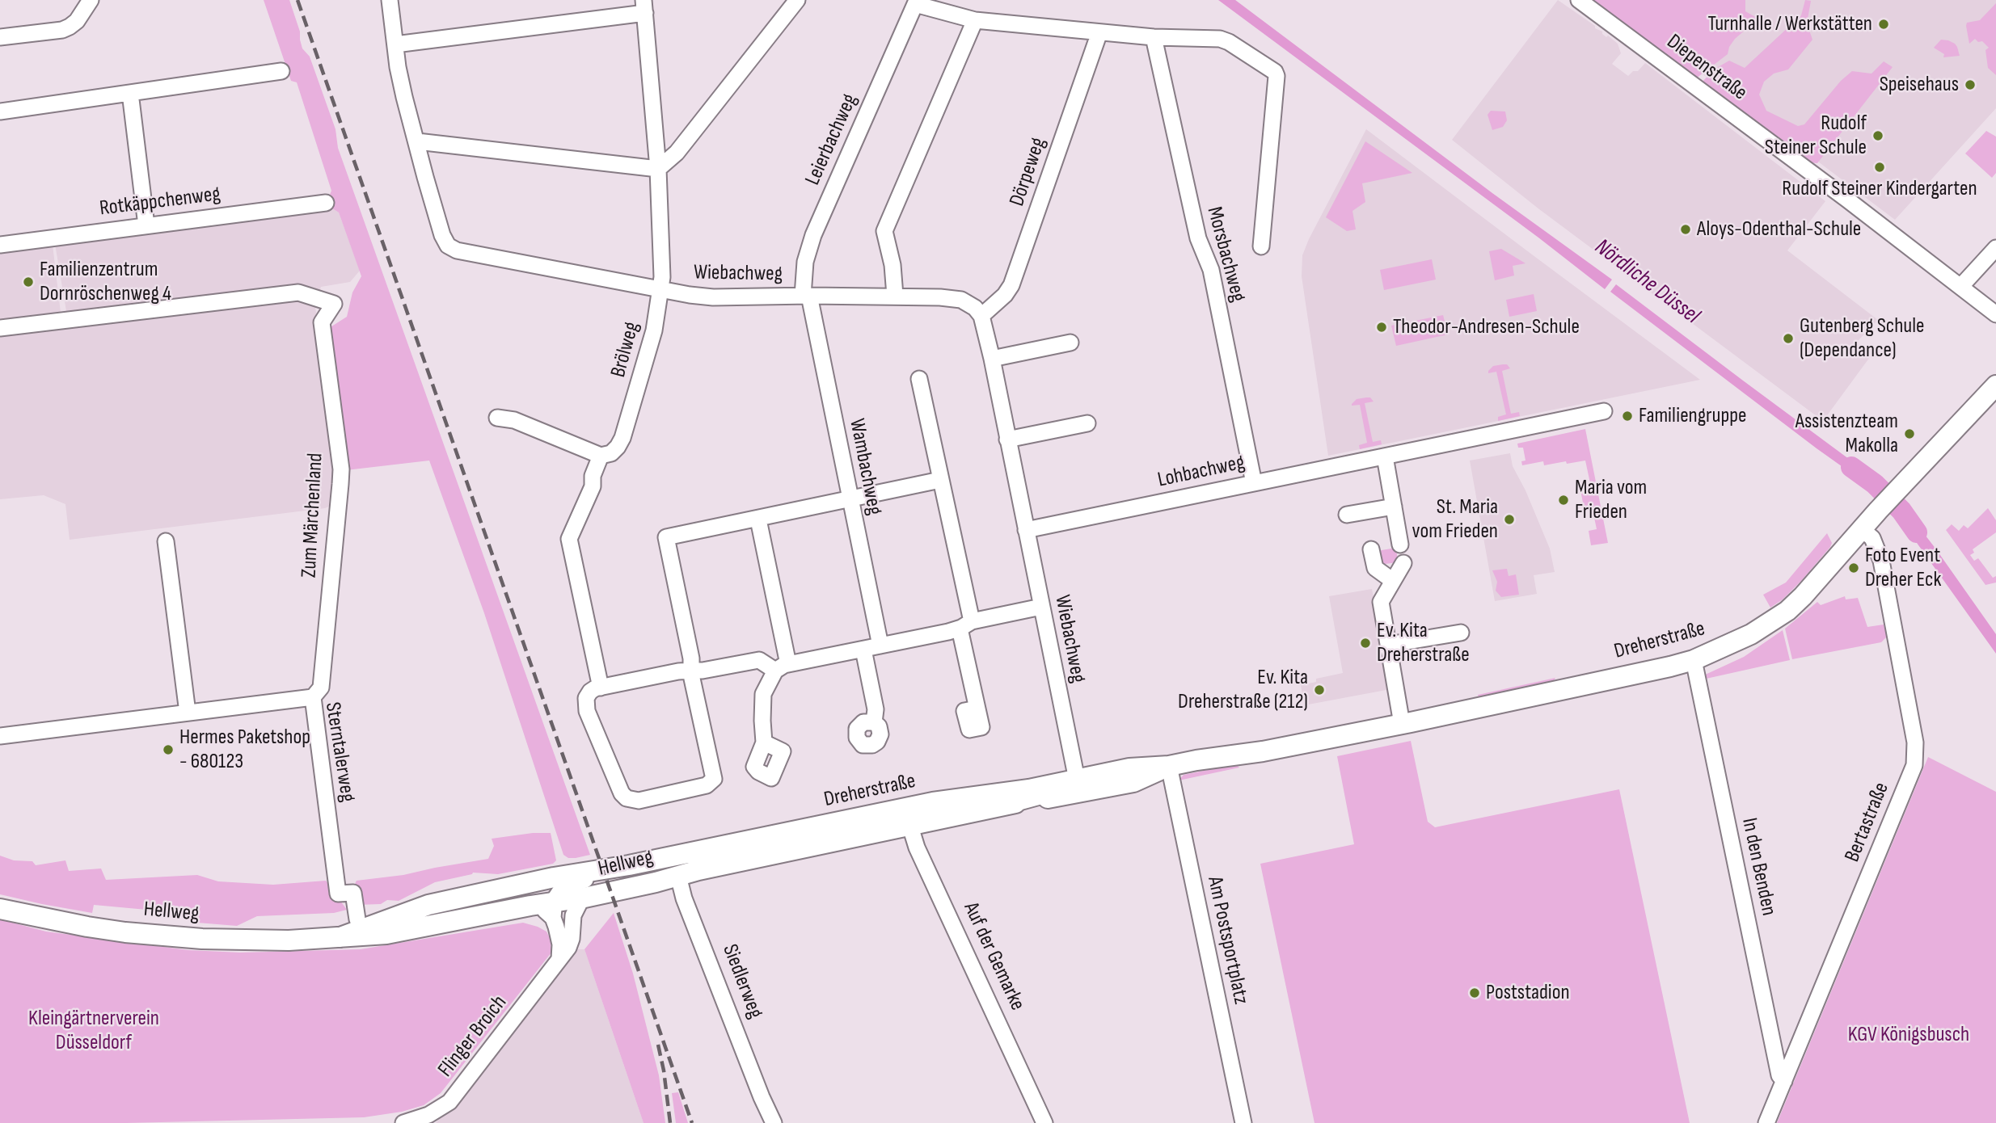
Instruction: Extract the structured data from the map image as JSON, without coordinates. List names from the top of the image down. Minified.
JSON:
{"streets":{"main road":["Dreherstraße","Hellweg","Siedlerweg"],"street":["Diepenstraße","Leierbachweg","Dörpeweg","Rotkäppchenweg","Morsbachweg","Wiebachweg","Brölweg","Wambachweg","Lohbachweg","Zum Märchenland","Sterntalerweg","Bertastraße","In den Benden","Am Postsportplatz","Auf der Gemarke","Flinger Broich"]},"crossings":[["Leierbachweg","Wiebachweg"],["Leierbachweg","Wambachweg"],["Dörpeweg","Wiebachweg"],["Morsbachweg","Lohbachweg"],["Wiebachweg","Brölweg"],["Wiebachweg","Wambachweg"],["Wiebachweg","Lohbachweg"],["Wiebachweg","Dreherstraße"],["Zum Märchenland","Sterntalerweg"],["Dreherstraße","Bertastraße"],["Dreherstraße","Hellweg"],["Dreherstraße","In den Benden"],["Dreherstraße","Am Postsportplatz"],["Dreherstraße","Auf der Gemarke"],["Dreherstraße","Siedlerweg"],["Bertastraße","In den Benden"],["Hellweg","Siedlerweg"],["Hellweg","Flinger Broich"]],"water":["Nördliche Düssel"],"parks":["Kleingärtnerverein Düsseldorf","KGV Königsbusch"],"places":["Turnhalle / Werkstätten","Speisehaus","Rudolf Steiner Schule","Rudolf Steiner Kindergarten","Aloys-Odenthal-Schule","Familienzentrum Dornröschenweg 4","Theodor-Andresen-Schule","Gutenberg Schule (Dependance)","Familiengruppe","Assistenzteam Makolla","Maria vom Frieden","St. Maria vom Frieden","Foto Event Dreher Eck","Ev. Kita Dreherstraße","Ev. Kita Dreherstraße (212)","Hermes Paketshop - 680123","Poststadion"]}
